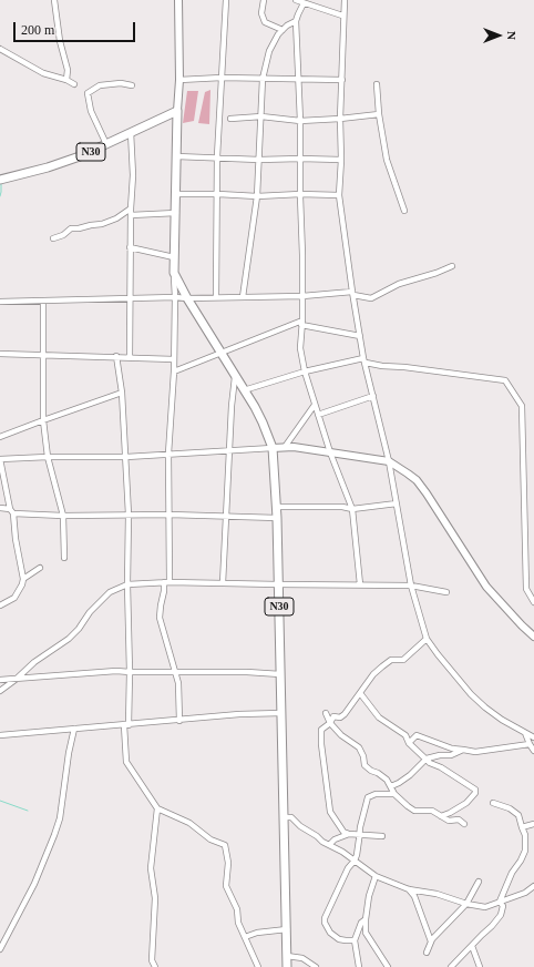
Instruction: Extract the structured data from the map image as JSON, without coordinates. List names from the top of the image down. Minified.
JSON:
{"streets":{"main road":["N30"]},"scale_bar":"200 m","north":"right"}
